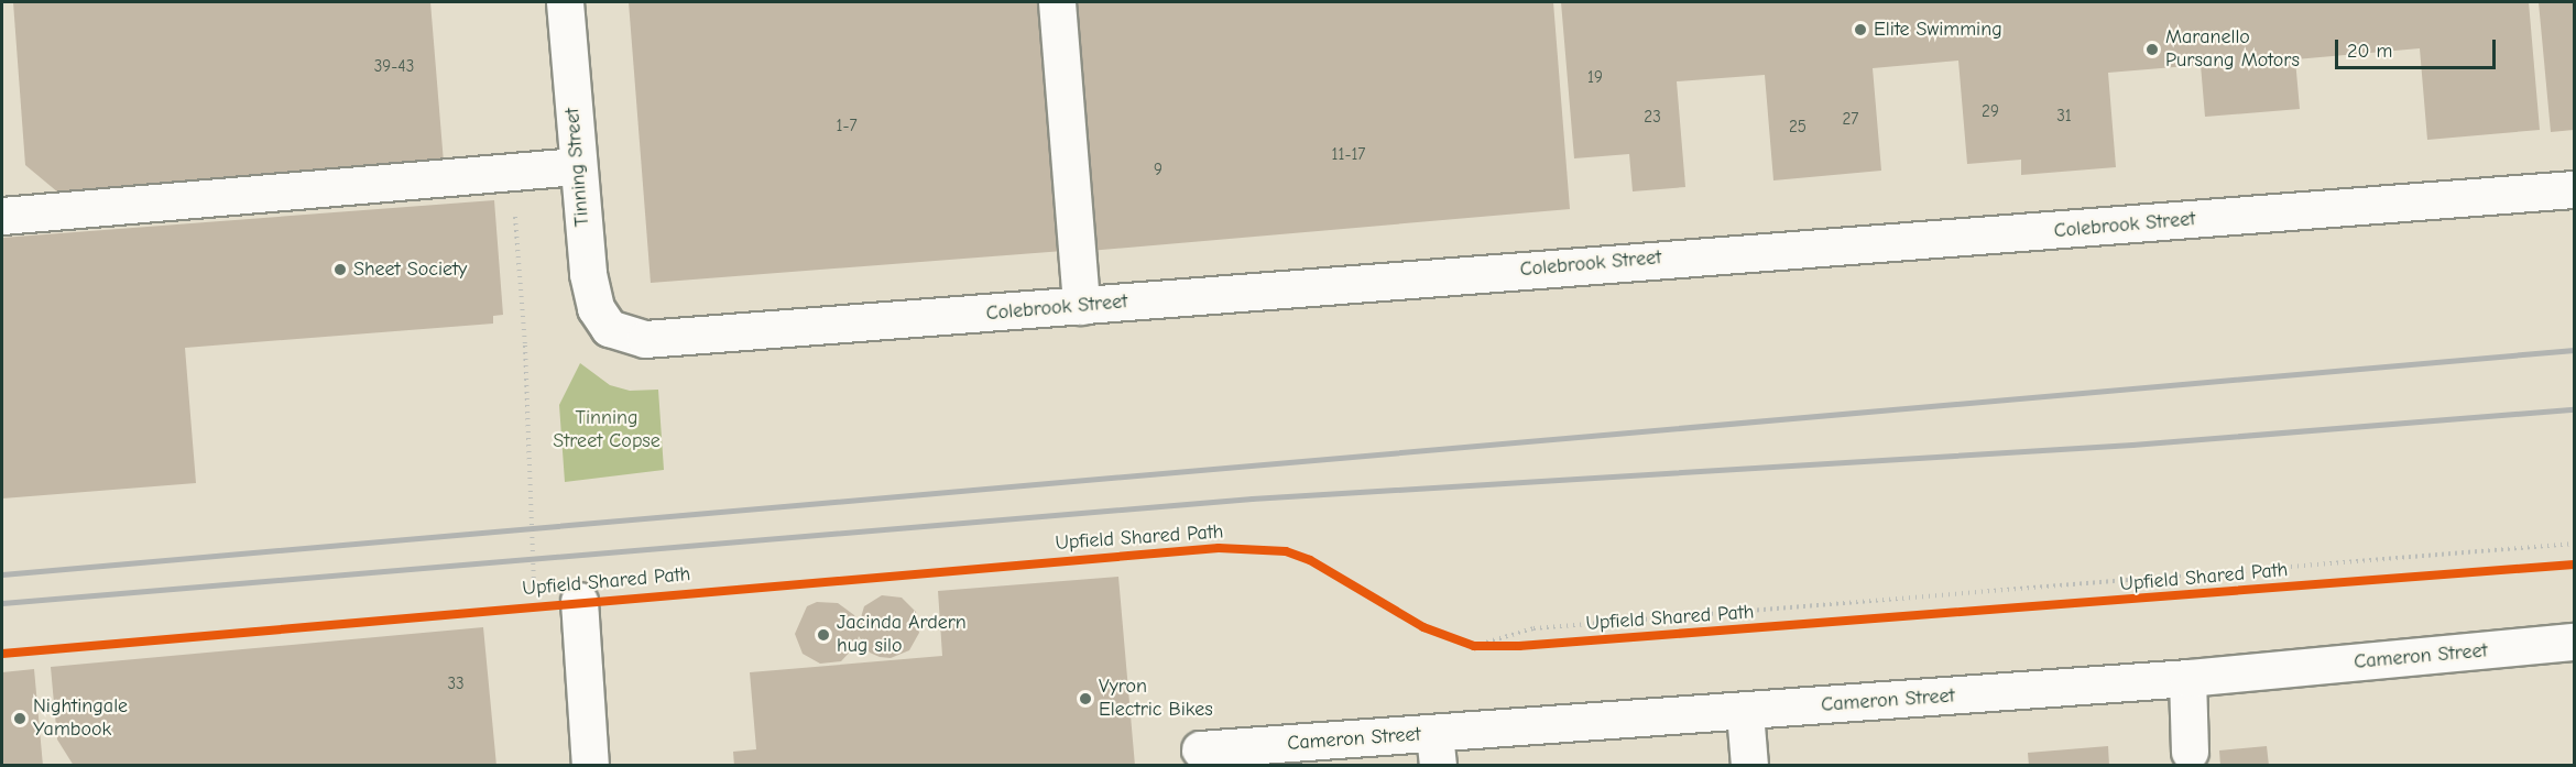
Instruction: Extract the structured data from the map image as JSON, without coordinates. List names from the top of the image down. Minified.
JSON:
{"streets":{"street":["Tinning Street","Colebrook Street","Cameron Street"],"cycle path":["Upfield Shared Path"]},"crossings":[["Tinning Street","Colebrook Street"]],"parks":["Tinning Street Copse"],"places":["Elite Swimming","Maranello Pursang Motors","Sheet Society","Jacinda Ardern hug silo","Vyron Electric Bikes","Nightingale Yambook"],"house_numbers":["39-43","19","29","31","23","27","1-7","25","11-17","9","33"],"scale_bar":"20 m"}
